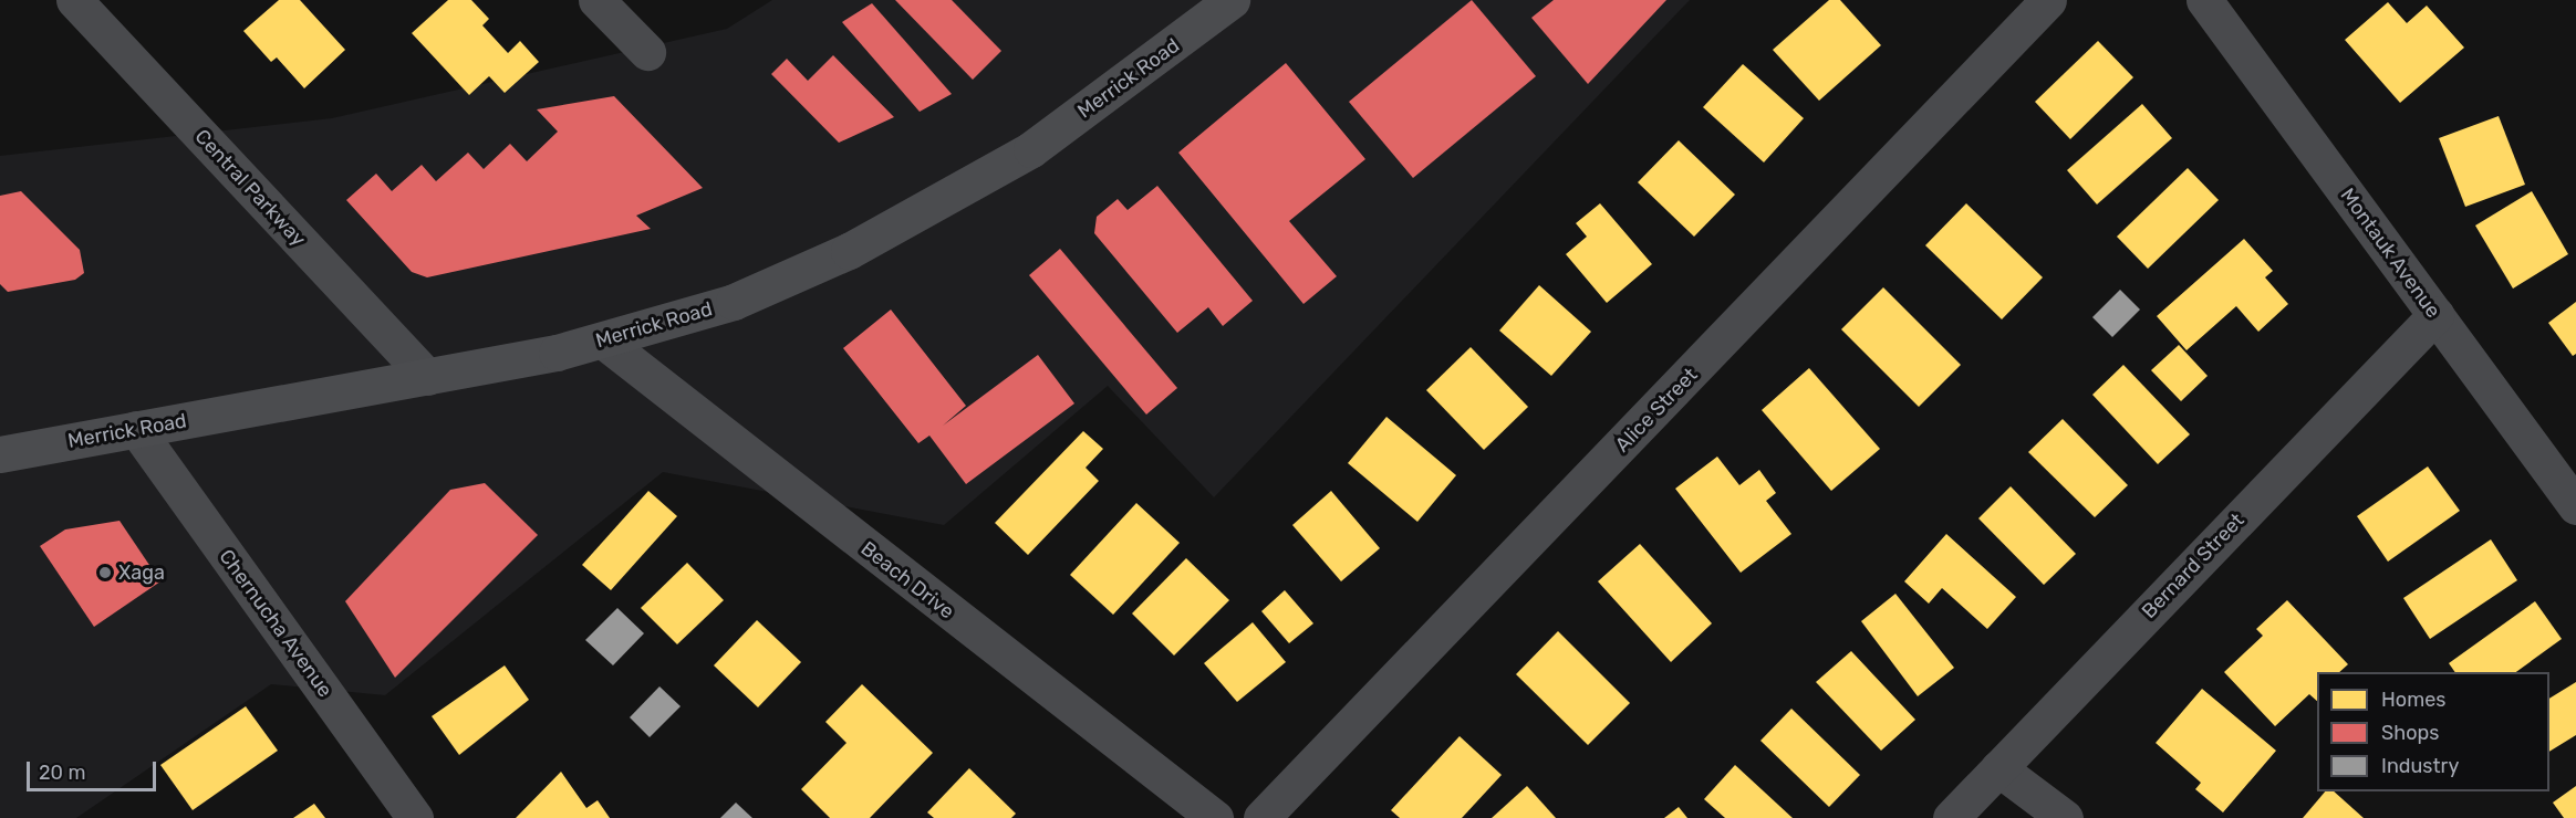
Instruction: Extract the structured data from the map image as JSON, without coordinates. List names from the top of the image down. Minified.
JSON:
{"streets":{"main road":["Merrick Road"],"street":["Central Parkway","Montauk Avenue","Alice Street","Bernard Street","Beach Drive","Chernucha Avenue"]},"crossings":[["Merrick Road","Central Parkway"],["Merrick Road","Beach Drive"],["Merrick Road","Chernucha Avenue"],["Montauk Avenue","Bernard Street"]],"places":["Xaga"],"legend":["Homes","Shops","Industry"],"scale_bar":"20 m"}
